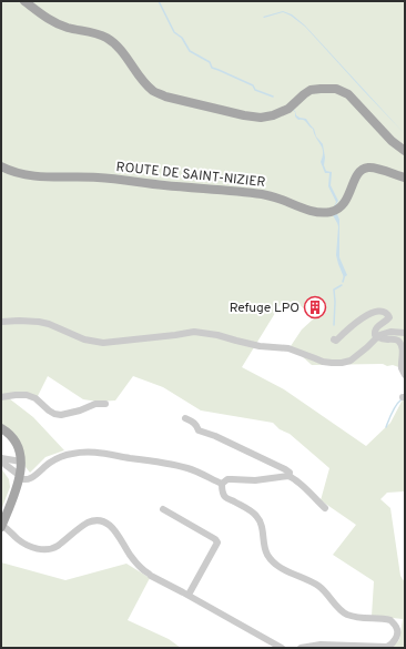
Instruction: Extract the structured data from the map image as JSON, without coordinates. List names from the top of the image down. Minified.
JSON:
{"streets":{"main road":["ROUTE DE SAINT-NIZIER"]},"places":{"building":["Refuge LPO"]}}
